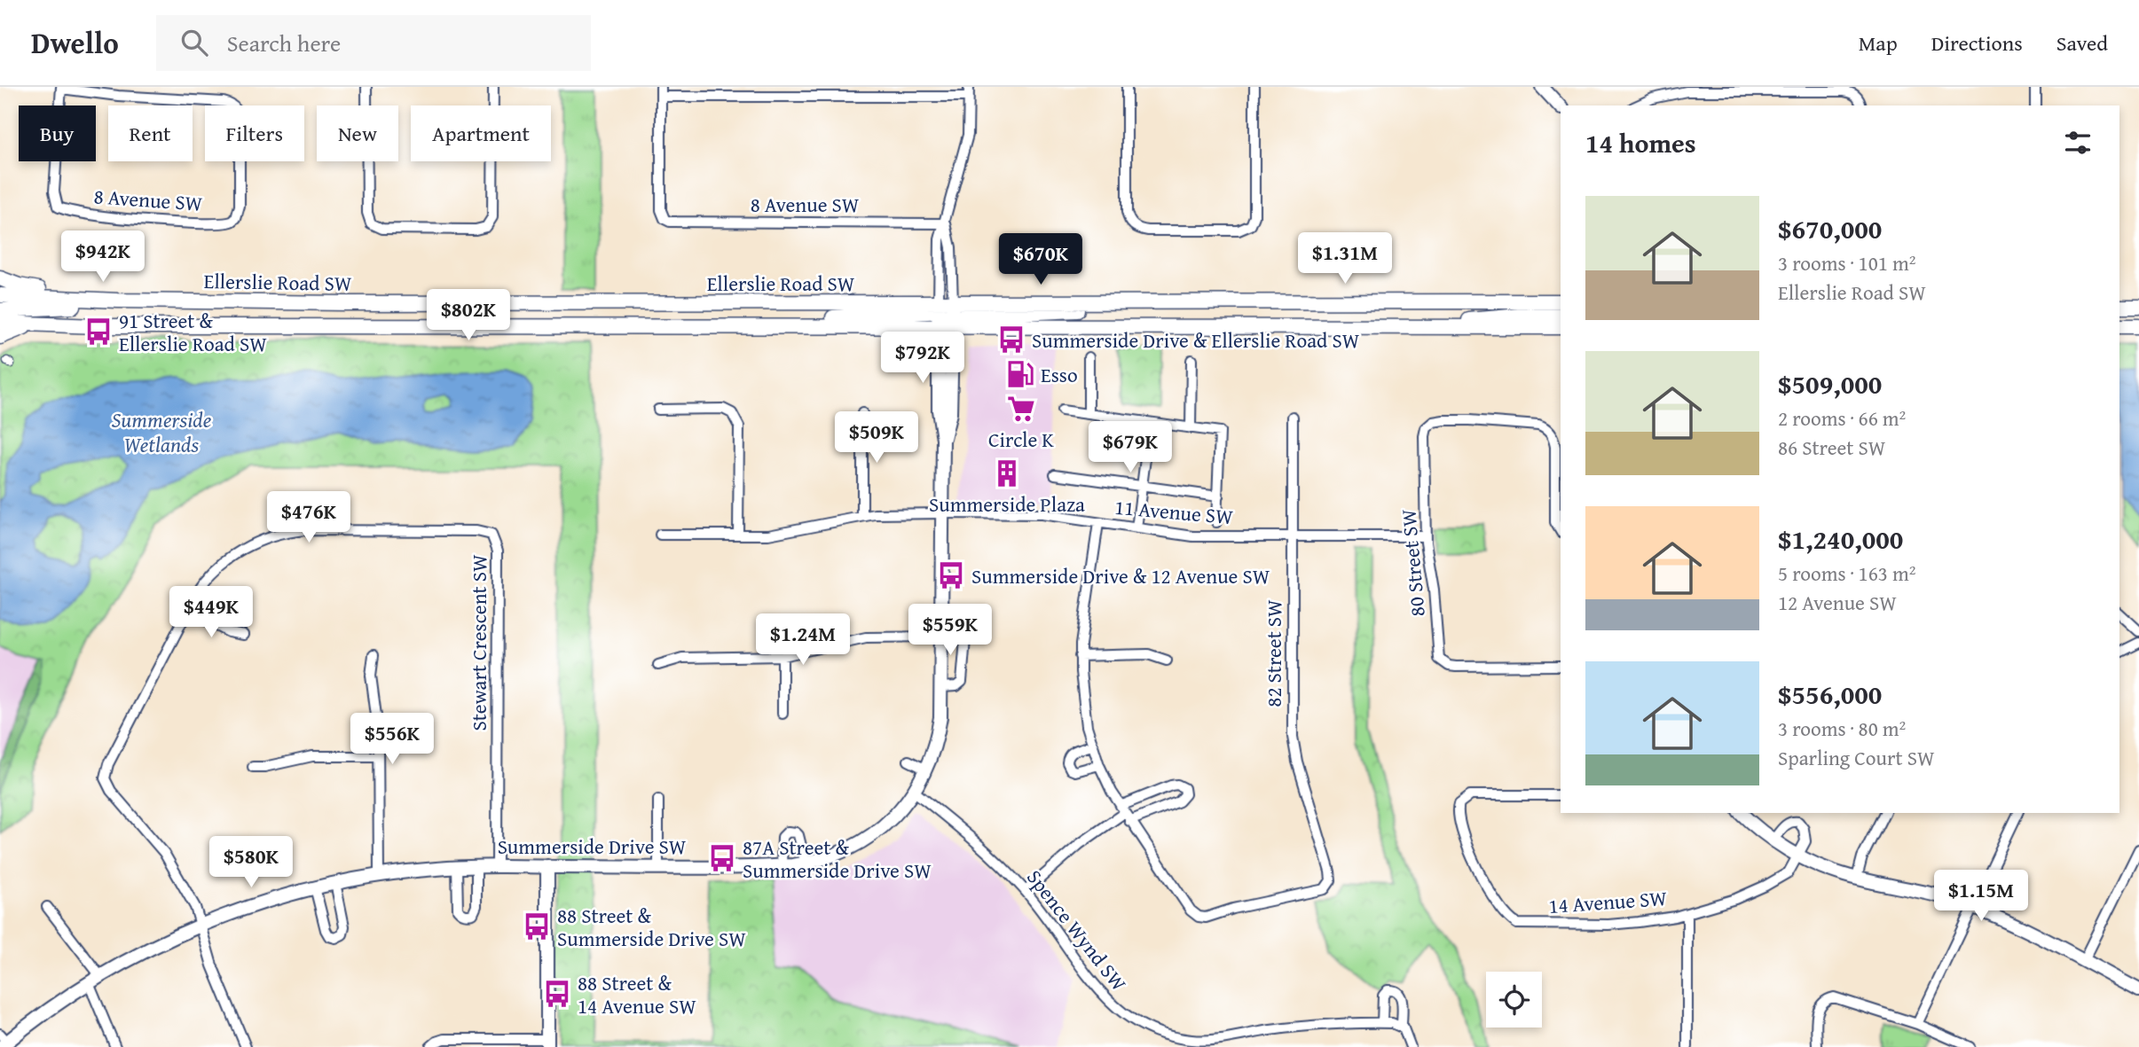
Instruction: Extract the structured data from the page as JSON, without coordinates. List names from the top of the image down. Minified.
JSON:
{"streets":{"main road":["Ellerslie Road SW"],"street":["8 Avenue SW","11 Avenue SW","80 Street SW","Stewart Crescent SW","82 Street SW","Summerside Drive SW","14 Avenue SW","Spence Wynd SW"]},"crossings":[["Ellerslie Road SW","Summerside Drive SW"],["11 Avenue SW","80 Street SW"],["11 Avenue SW","82 Street SW"],["11 Avenue SW","Summerside Drive SW"],["Stewart Crescent SW","Summerside Drive SW"],["Summerside Drive SW","Spence Wynd SW"]],"water":["Summerside Wetlands"],"places":{"bus stop":["91 Street & Ellerslie Road SW","Summerside Drive & Ellerslie Road SW","Summerside Drive & 12 Avenue SW","87A Street & Summerside Drive SW","88 Street & Summerside Drive SW","88 Street & 14 Avenue SW"],"fuel station":["Esso"],"supermarket":["Circle K"],"building":["Summerside Plaza"]},"page":{"header":"Dwello","search":"Search here","nav":["Map","Directions","Saved"],"chip":["Buy","Rent","Filters","New","Apartment"],"heading":"14 homes","list":[{"name":"$670,000","note":"3 rooms · 101 m² · Ellerslie Road SW"},{"name":"$509,000","note":"2 rooms · 66 m² · 86 Street SW"},{"name":"$1,240,000","note":"5 rooms · 163 m² · 12 Avenue SW"},{"name":"$556,000","note":"3 rooms · 80 m² · Sparling Court SW"}],"price":["$942K","$1.31M","$670K","$802K","$792K","$509K","$679K","$476K","$449K","$559K","$1.24M","$556K","$580K","$1.15M"]}}
